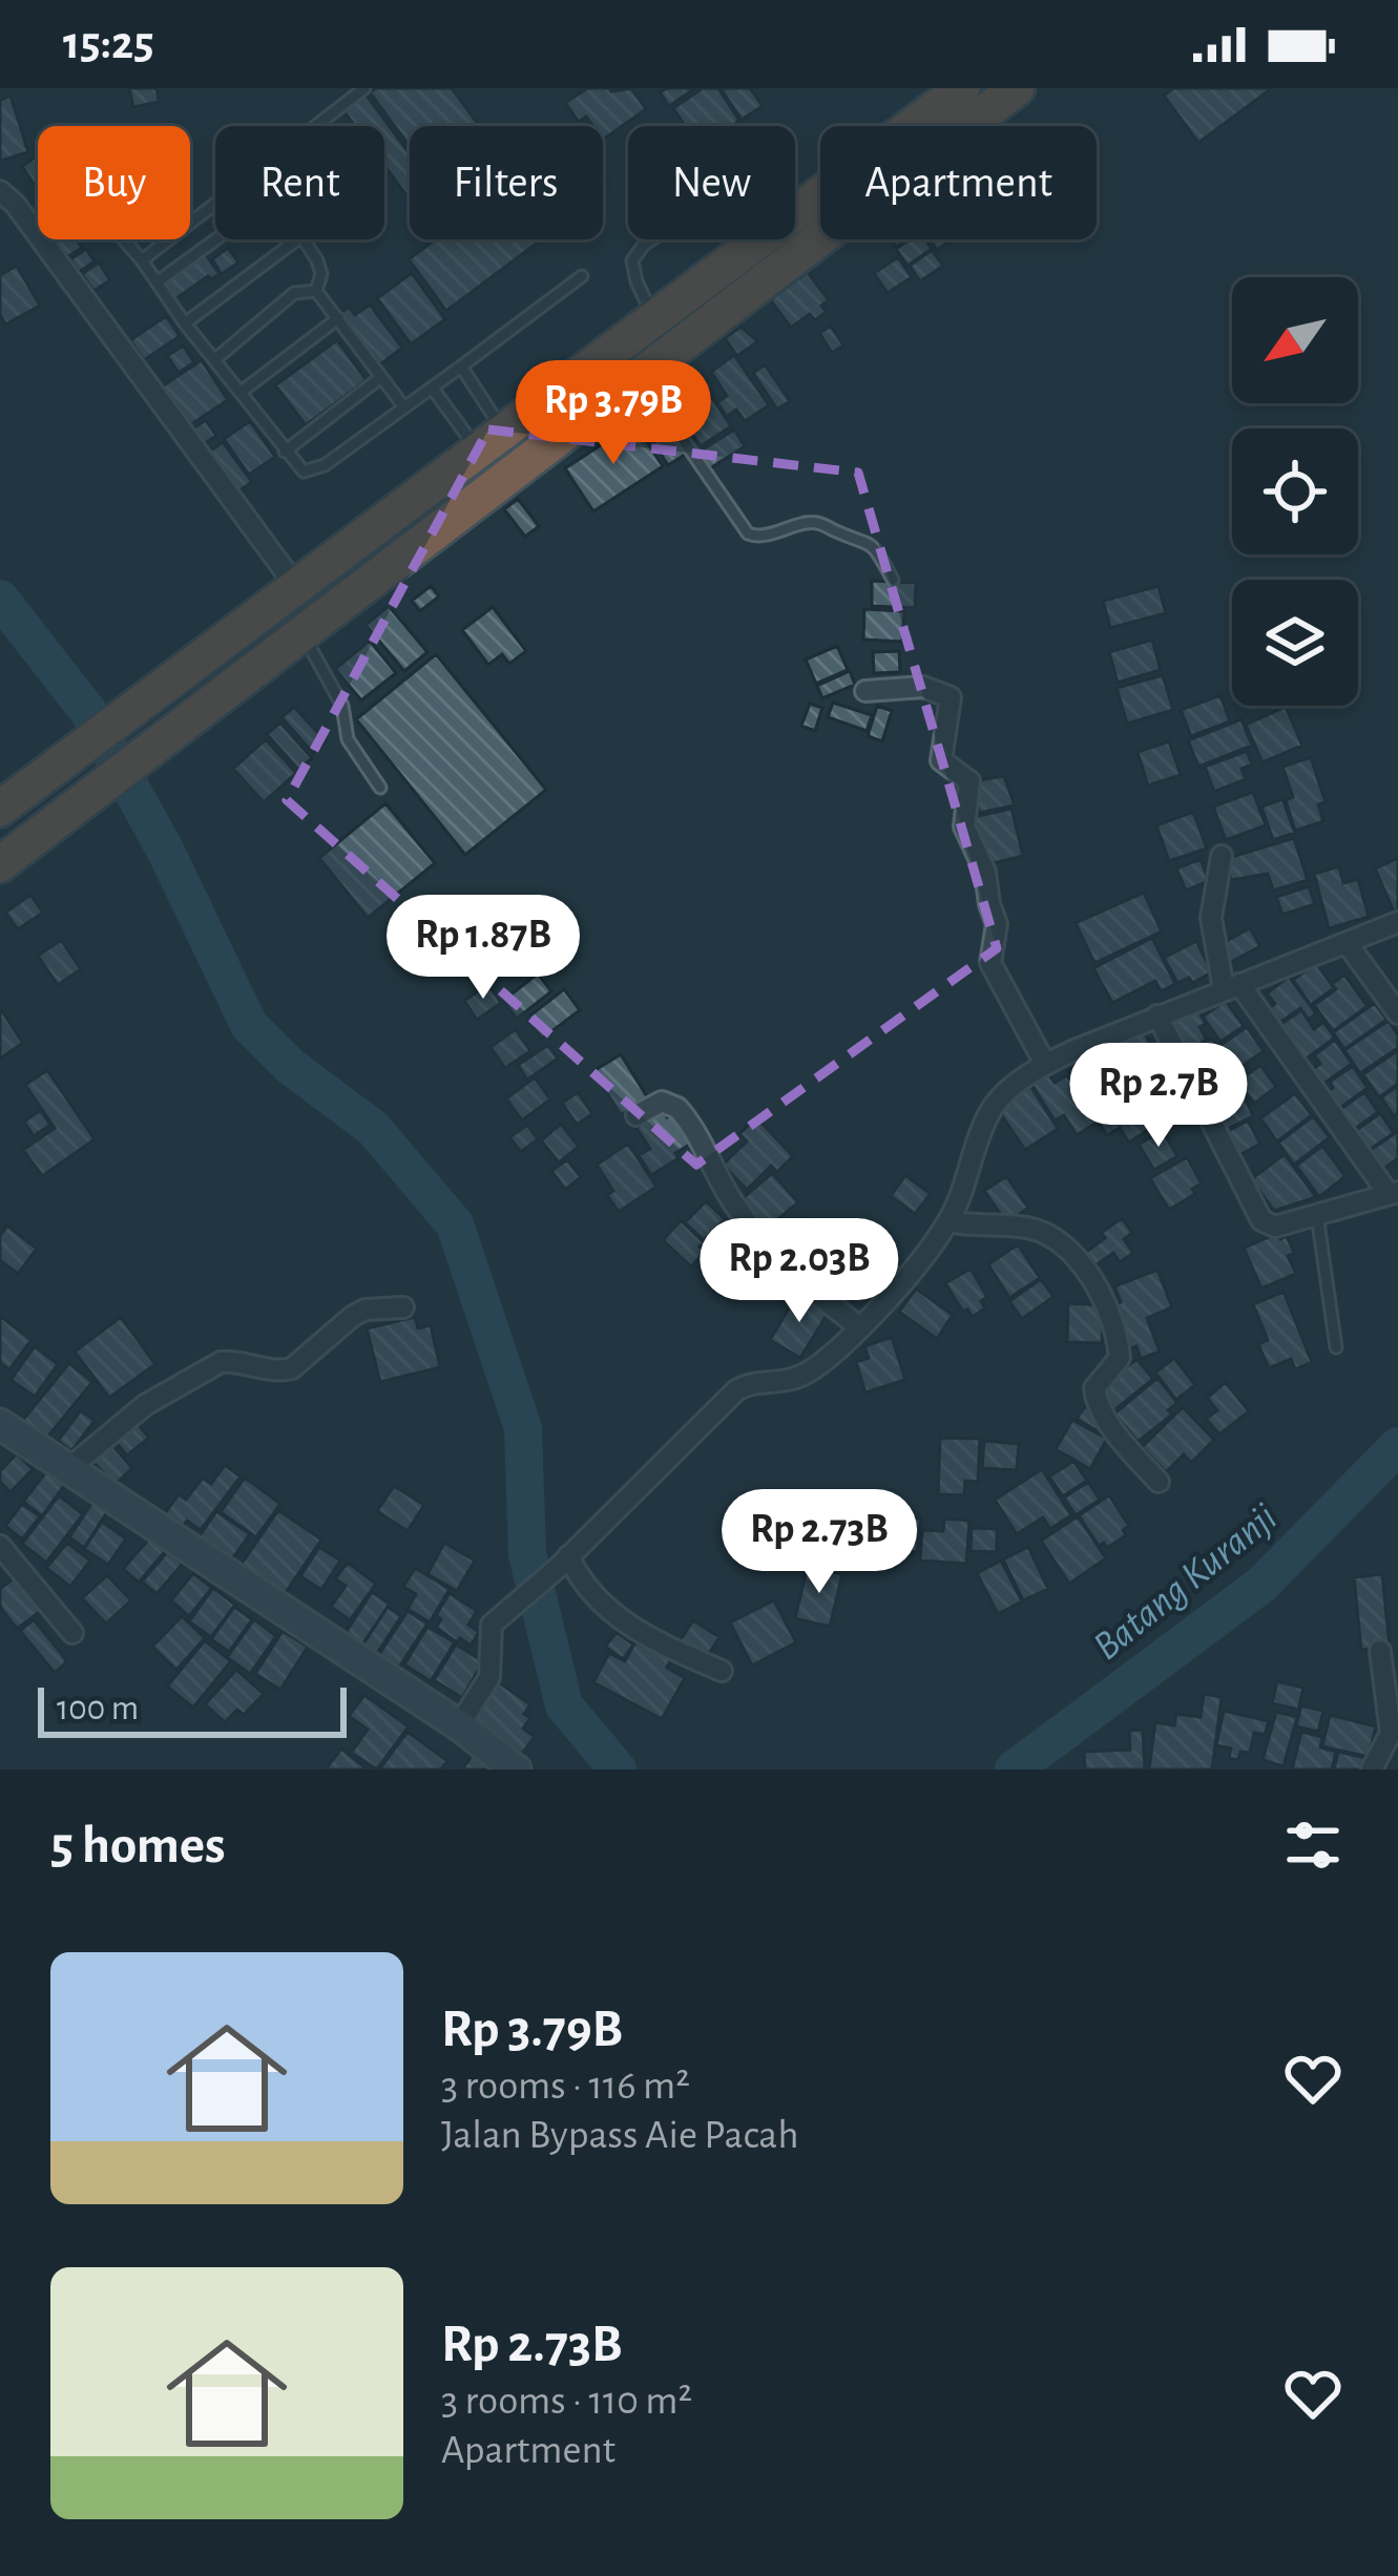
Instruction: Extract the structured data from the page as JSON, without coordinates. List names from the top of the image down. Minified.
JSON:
{"water":["Batang Kuranji"],"scale_bar":"100 m","north":"bottom left","page":{"status":"15:25","chip":["Buy","Rent","Filters","New","Apartment"],"price":["Rp 3.79B","Rp 1.87B","Rp 2.7B","Rp 2.03B","Rp 2.73B"],"scale":"100 m","heading":"5 homes","list":[{"name":"Rp 3.79B","note":"3 rooms · 116 m² · Jalan Bypass Aie Pacah"},{"name":"Rp 2.73B","note":"3 rooms · 110 m² · Apartment"}]}}
